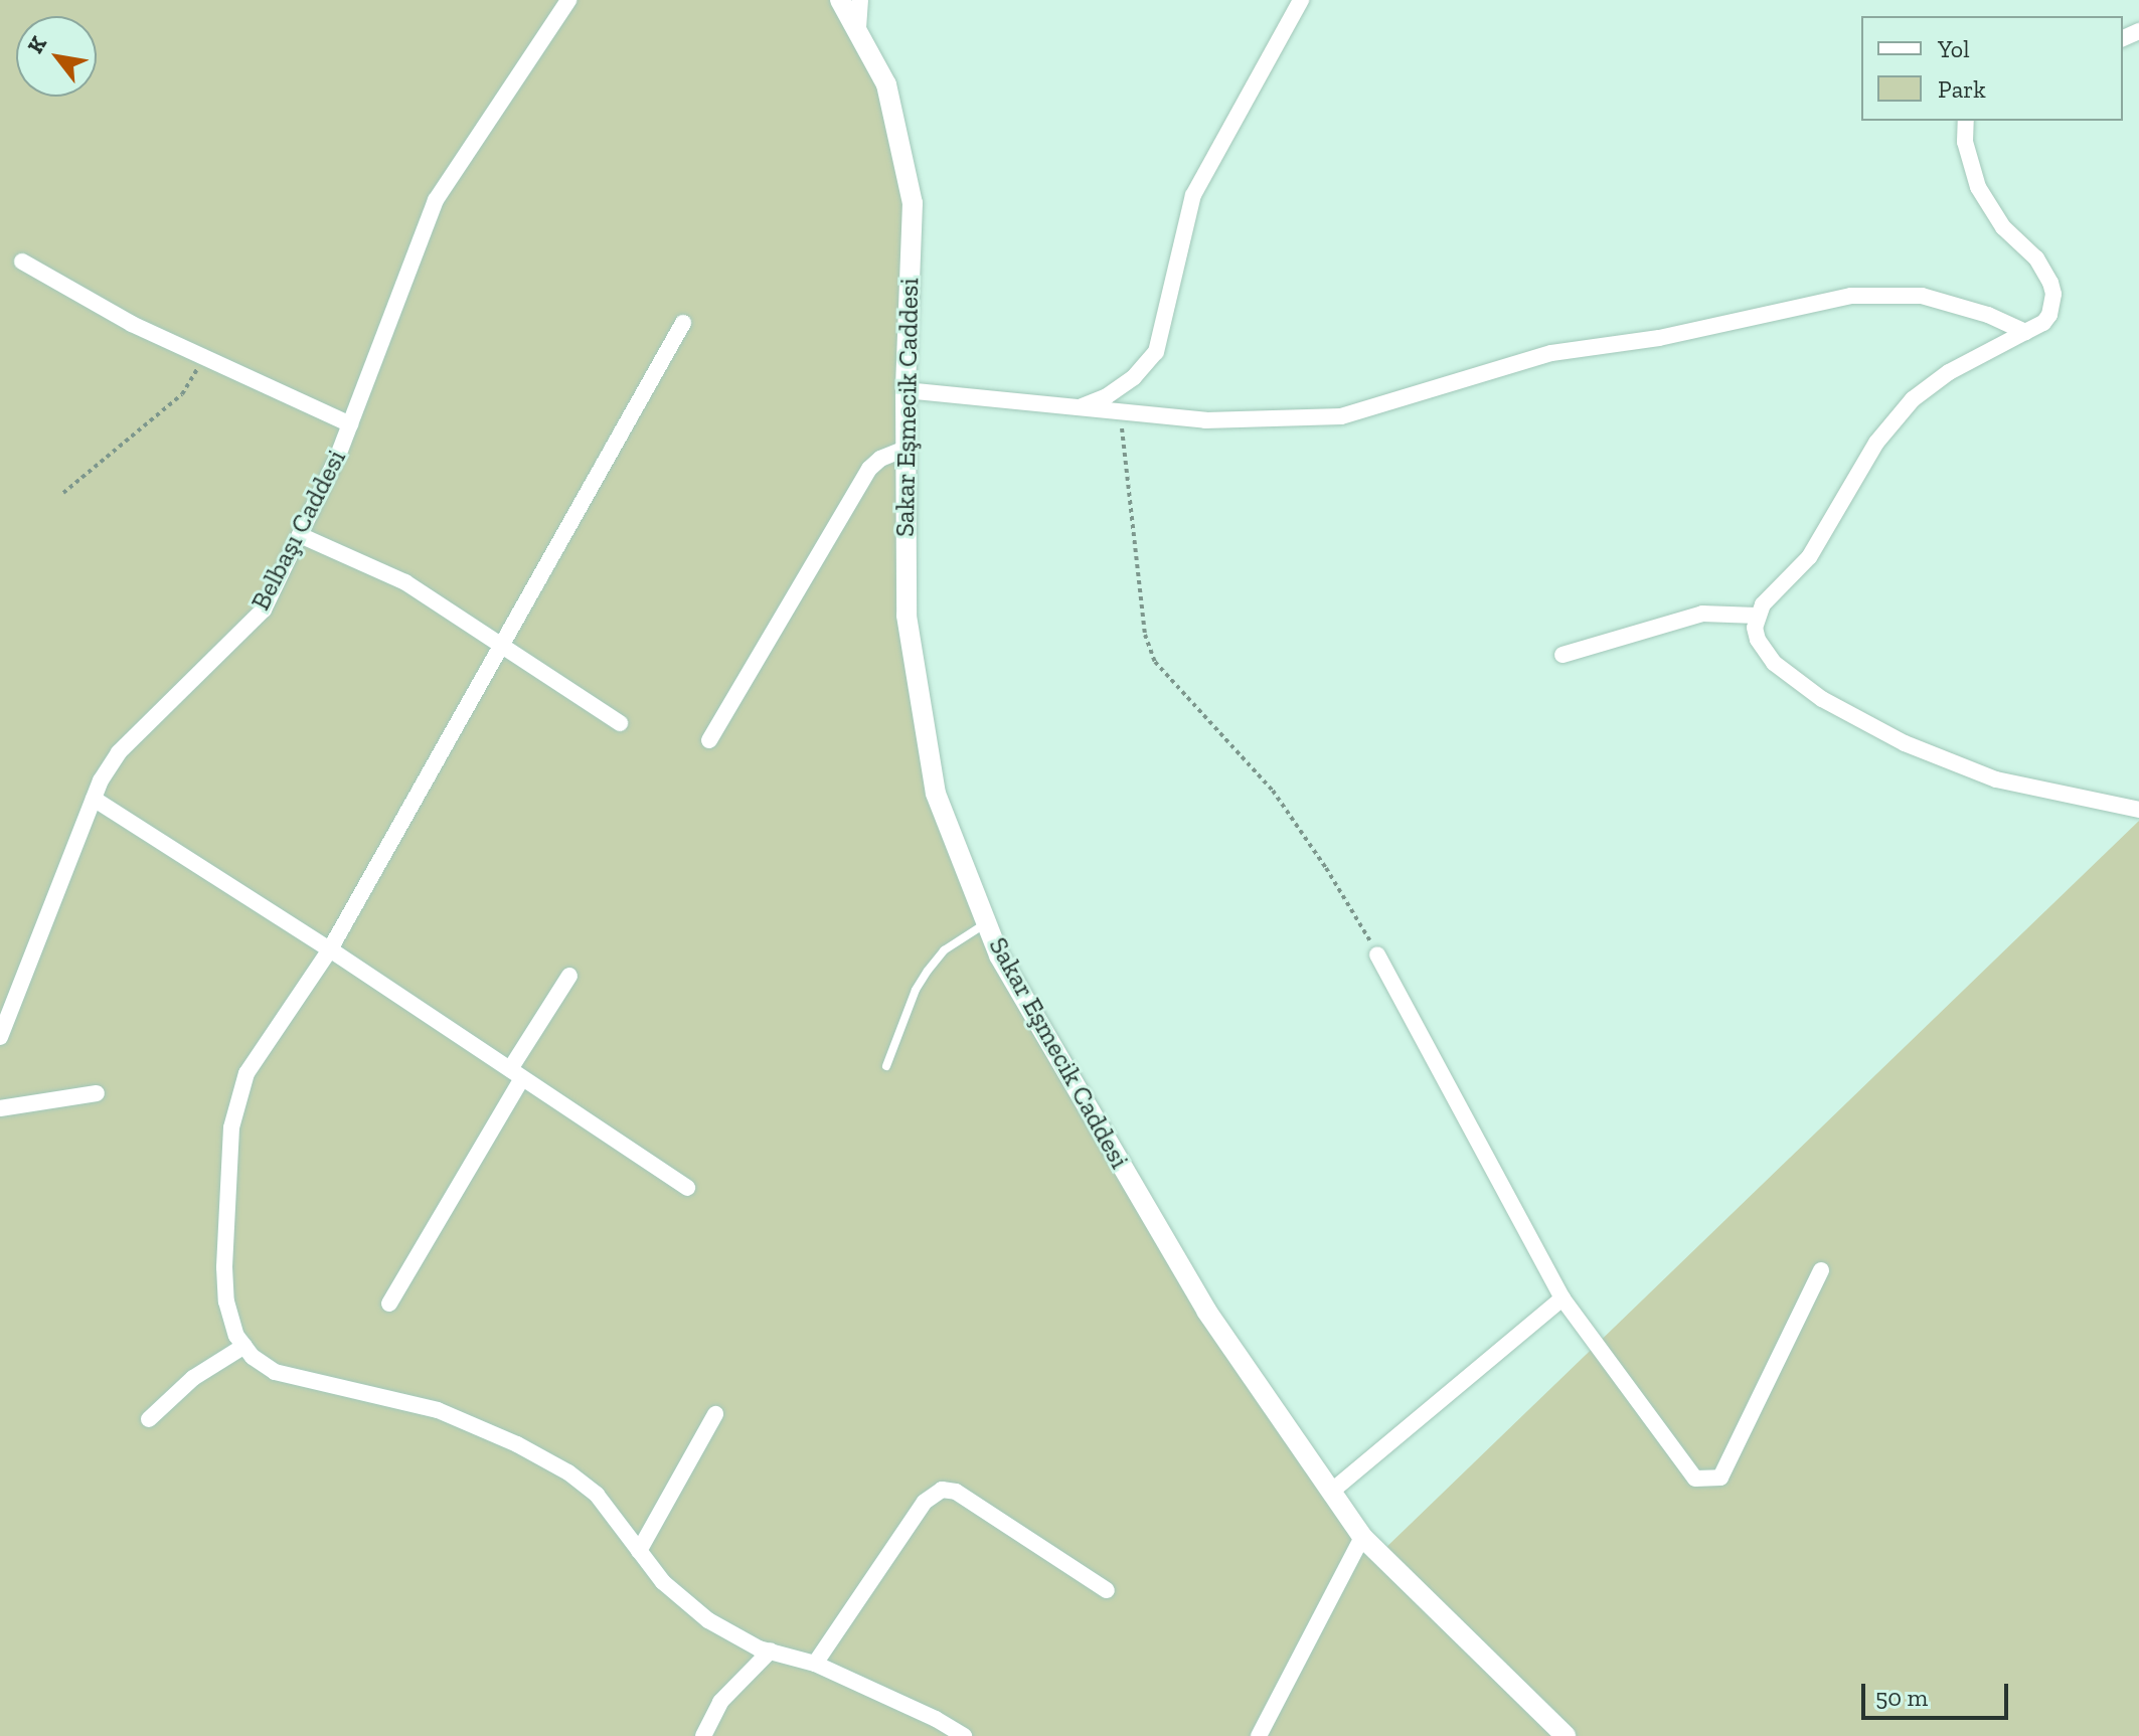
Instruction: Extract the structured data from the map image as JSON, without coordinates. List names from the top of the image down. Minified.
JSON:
{"streets":{"street":["Sakar Eşmecik Caddesi","Belbaşı Caddesi"]},"legend":["Yol","Park"],"scale_bar":"50 m","north":"top left"}
